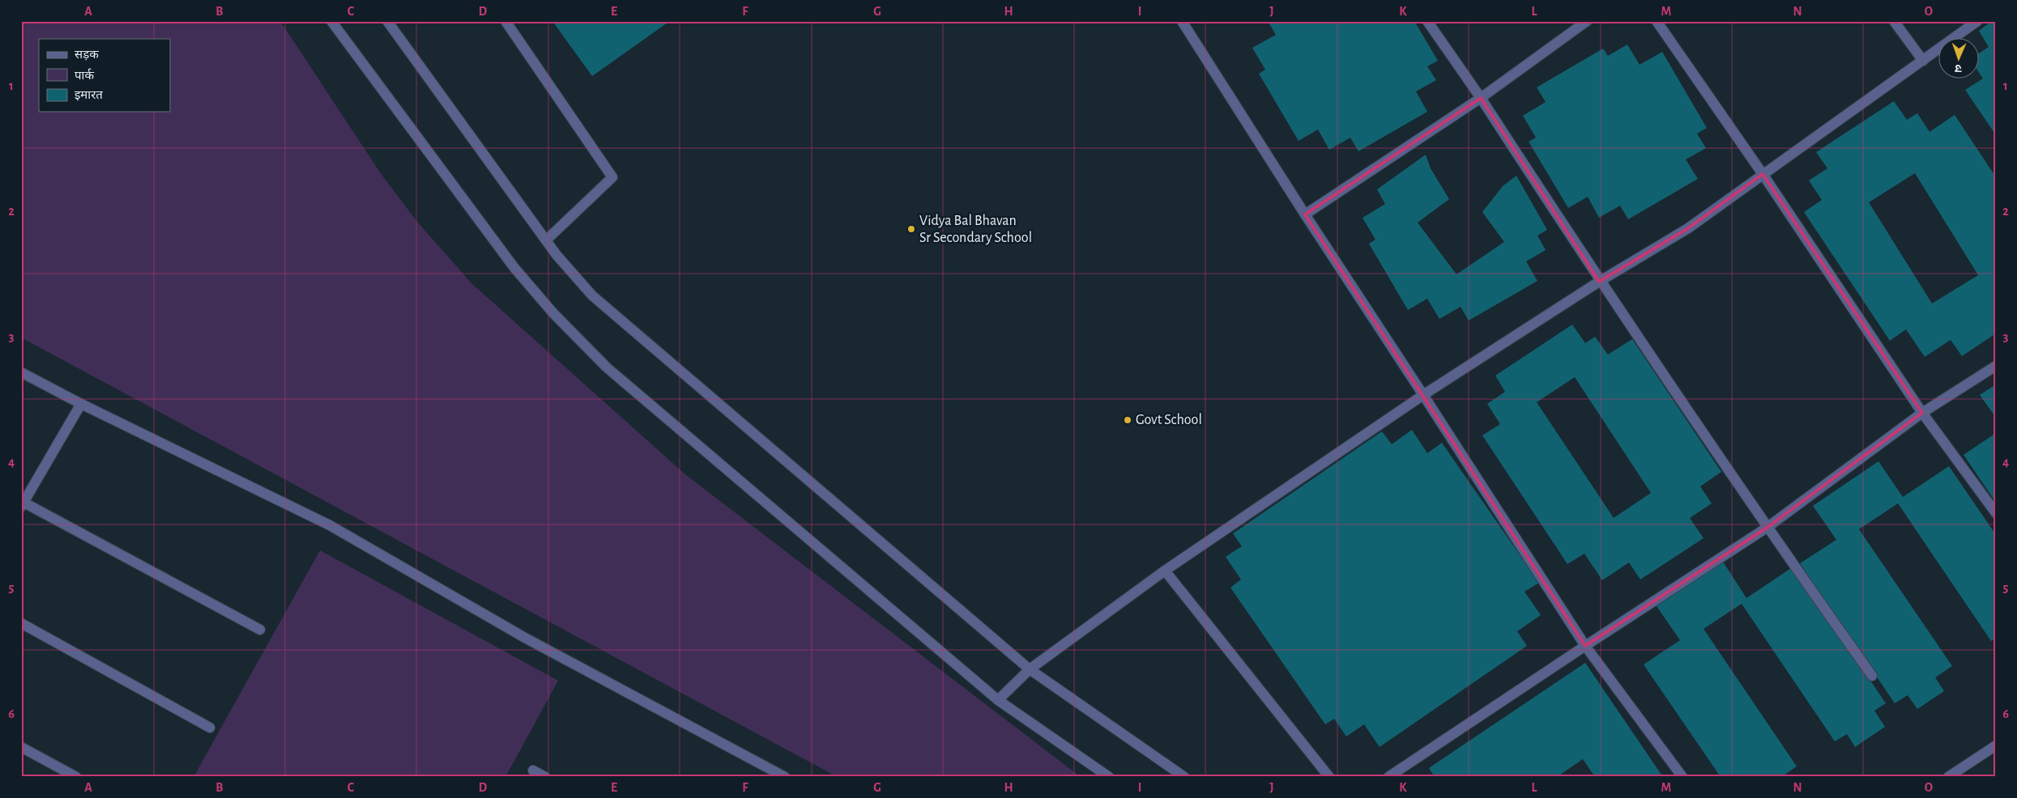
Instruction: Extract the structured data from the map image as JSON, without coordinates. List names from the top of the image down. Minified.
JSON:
{"places":["Vidya Bal Bhavan Sr Secondary School","Govt School"],"legend":["सड़क","पार्क","इमारत"],"north":"bottom","grid":{"columns":["A","B","C","D","E","F","G","H","I","J","K","L","M","N","O"],"rows":["1","2","3","4","5","6"]}}
